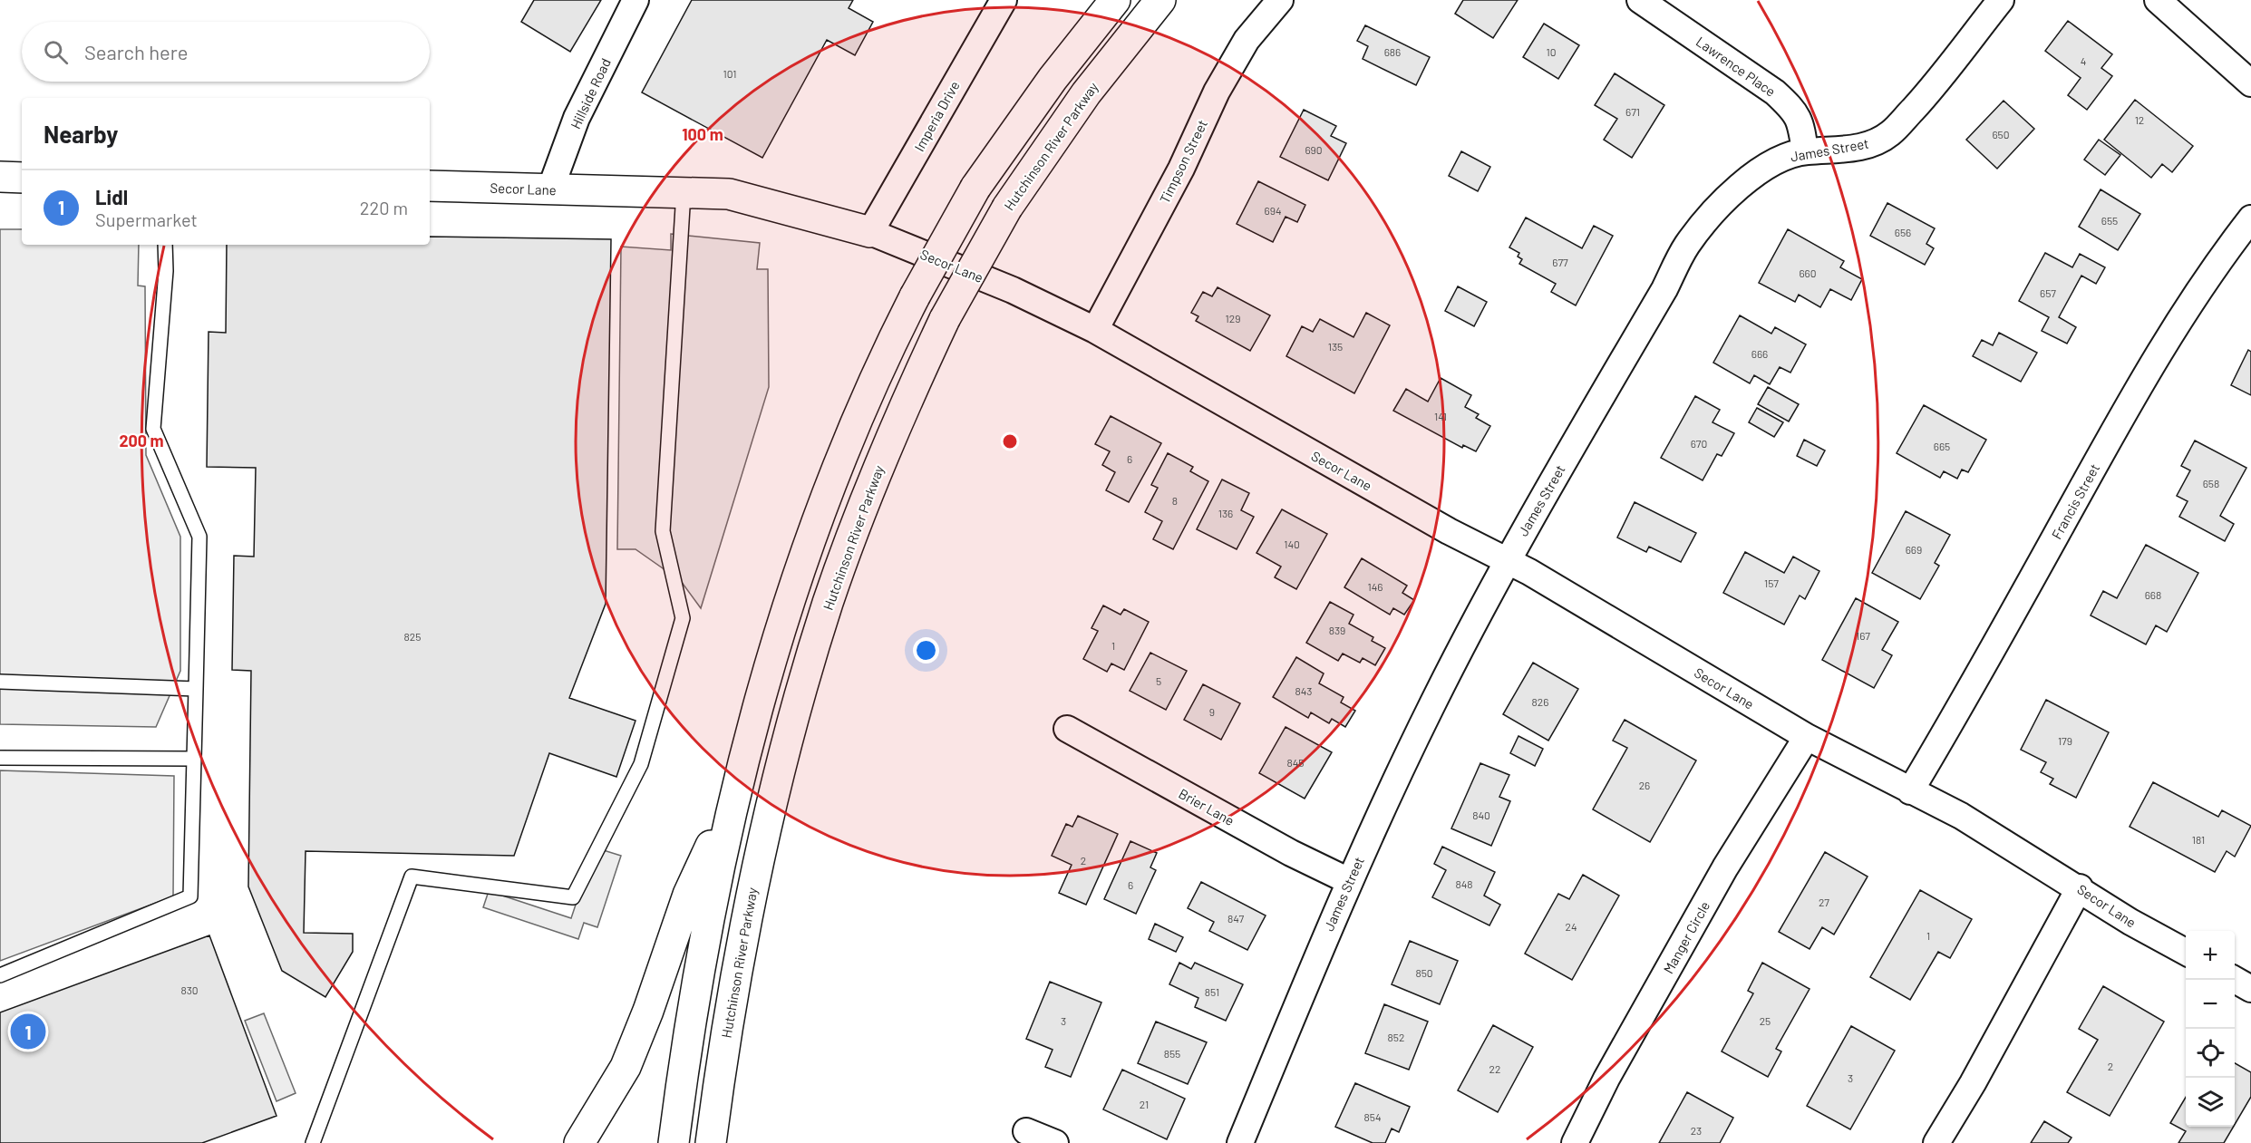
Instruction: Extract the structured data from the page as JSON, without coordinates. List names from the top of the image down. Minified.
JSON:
{"streets":{"main road":["Hutchinson River Parkway","Secor Lane"],"street":["Lawrence Place","Hillside Road","Imperia Drive","James Street","Timpson Street","Francis Street","Brier Lane","Manger Circle"]},"crossings":[["Lawrence Place","James Street"],["Hillside Road","Secor Lane"],["Imperia Drive","Secor Lane"],["James Street","Secor Lane"],["James Street","Brier Lane"],["Timpson Street","Secor Lane"],["Secor Lane","Francis Street"],["Secor Lane","Manger Circle"]],"house_numbers":["686","10","4","101","671","12","650","690","694","655","656","677","660","657","129","135","666","141","670","665","6","658","8","136","140","669","157","146","668","839","167","825","1","5","843","826","9","179","845","26","840","181","2","848","6","27","847","24","1","850","830","851","3","25","852","855","2","22","3","21","854","23"],"page":{"search":"Search here","heading":"Nearby","list":[{"mark":"1","name":"Lidl","note":"Supermarket","value":"220 m"}],"map_buttons":["+","−"],"pins":"1"},"rings":["100 m","200 m"]}
